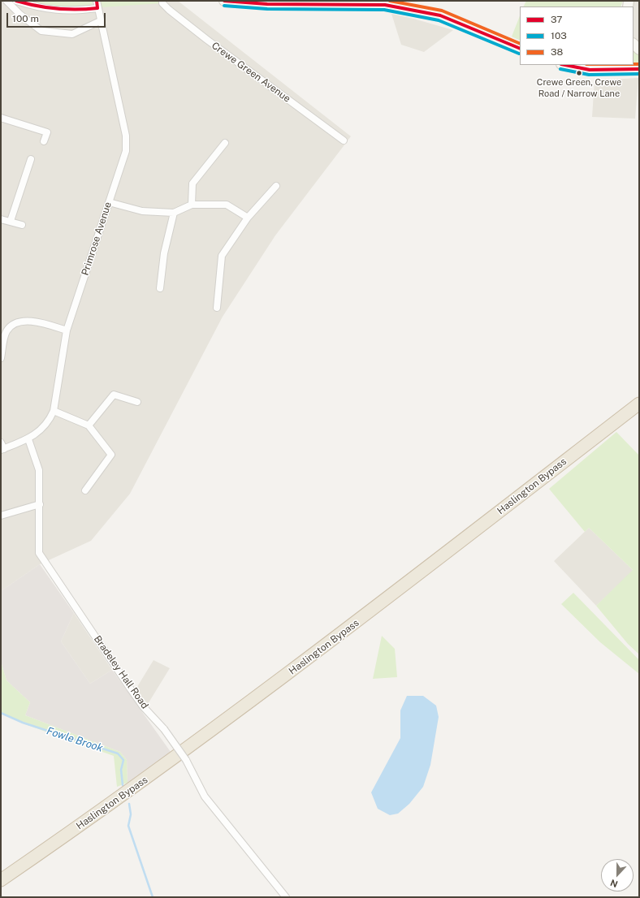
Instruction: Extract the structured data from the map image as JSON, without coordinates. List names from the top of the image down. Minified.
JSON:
{"streets":{"highway":["Haslington Bypass"],"street":["Crewe Green Avenue","Primrose Avenue","Bradeley Hall Road"]},"crossings":[["Primrose Avenue","Bradeley Hall Road"]],"water":["Fowle Brook"],"places":["Crewe Green, Crewe Road / Narrow Lane"],"lines":["transit line 37","transit line 38","transit line 103"],"legend":["37","103","38"],"scale_bar":"100 m","north":"bottom"}
